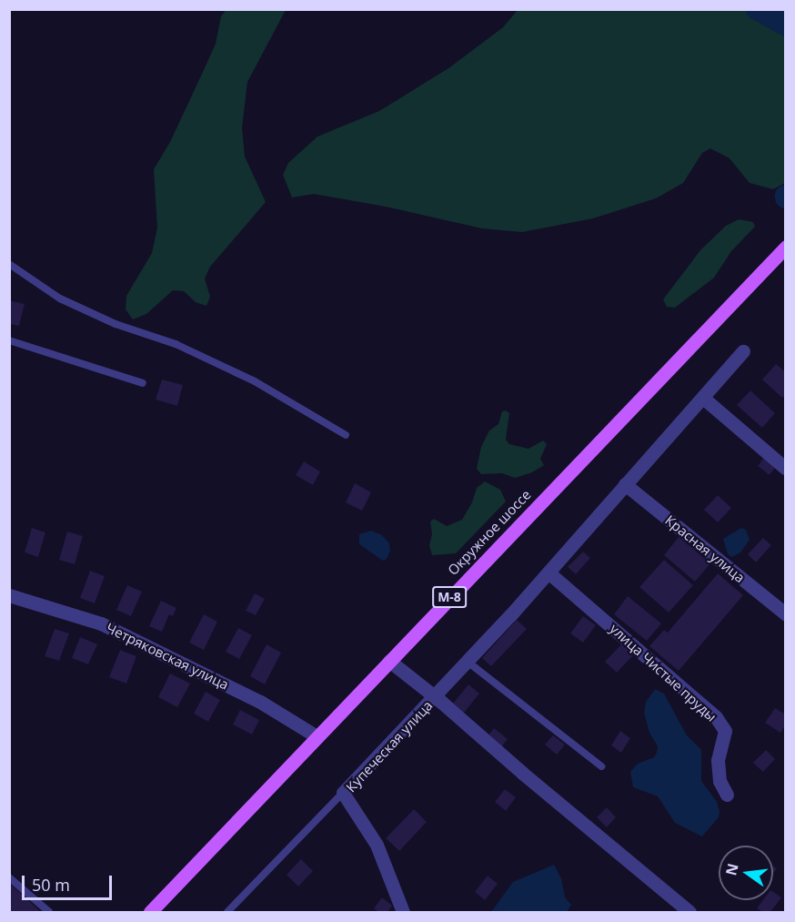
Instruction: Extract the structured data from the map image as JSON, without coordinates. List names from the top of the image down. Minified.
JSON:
{"streets":{"main road":["Окружное шоссе","М-8"],"street":["Красная улица","Четряковская улица","улица Чистые пруды","Купеческая улица"]},"crossings":[["Окружное шоссе","Четряковская улица"],["Красная улица","Купеческая улица"],["улица Чистые пруды","Купеческая улица"]],"scale_bar":"50 m","north":"left"}
